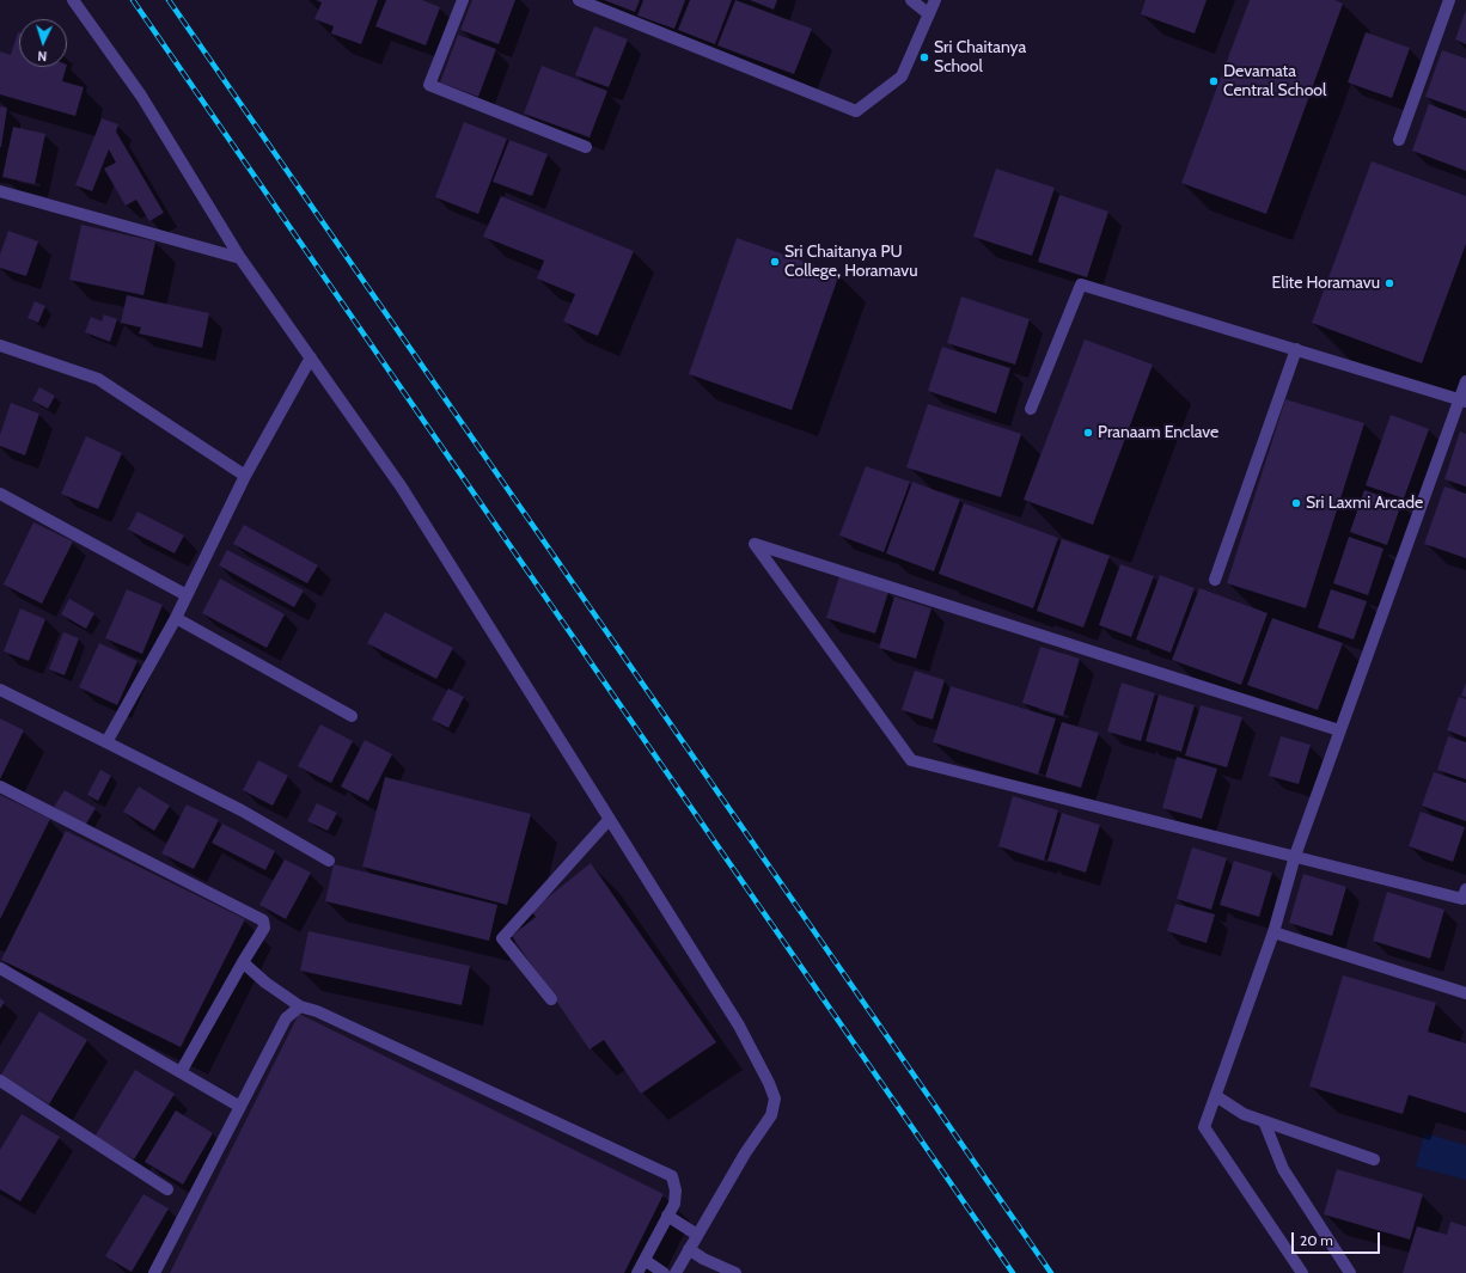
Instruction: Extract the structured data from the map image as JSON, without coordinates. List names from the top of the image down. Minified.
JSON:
{"places":["Sri Chaitanya School","Devamata Central School","Sri Chaitanya PU College, Horamavu","Elite Horamavu","Pranaam Enclave","Sri Laxmi Arcade"],"scale_bar":"20 m","north":"bottom"}
